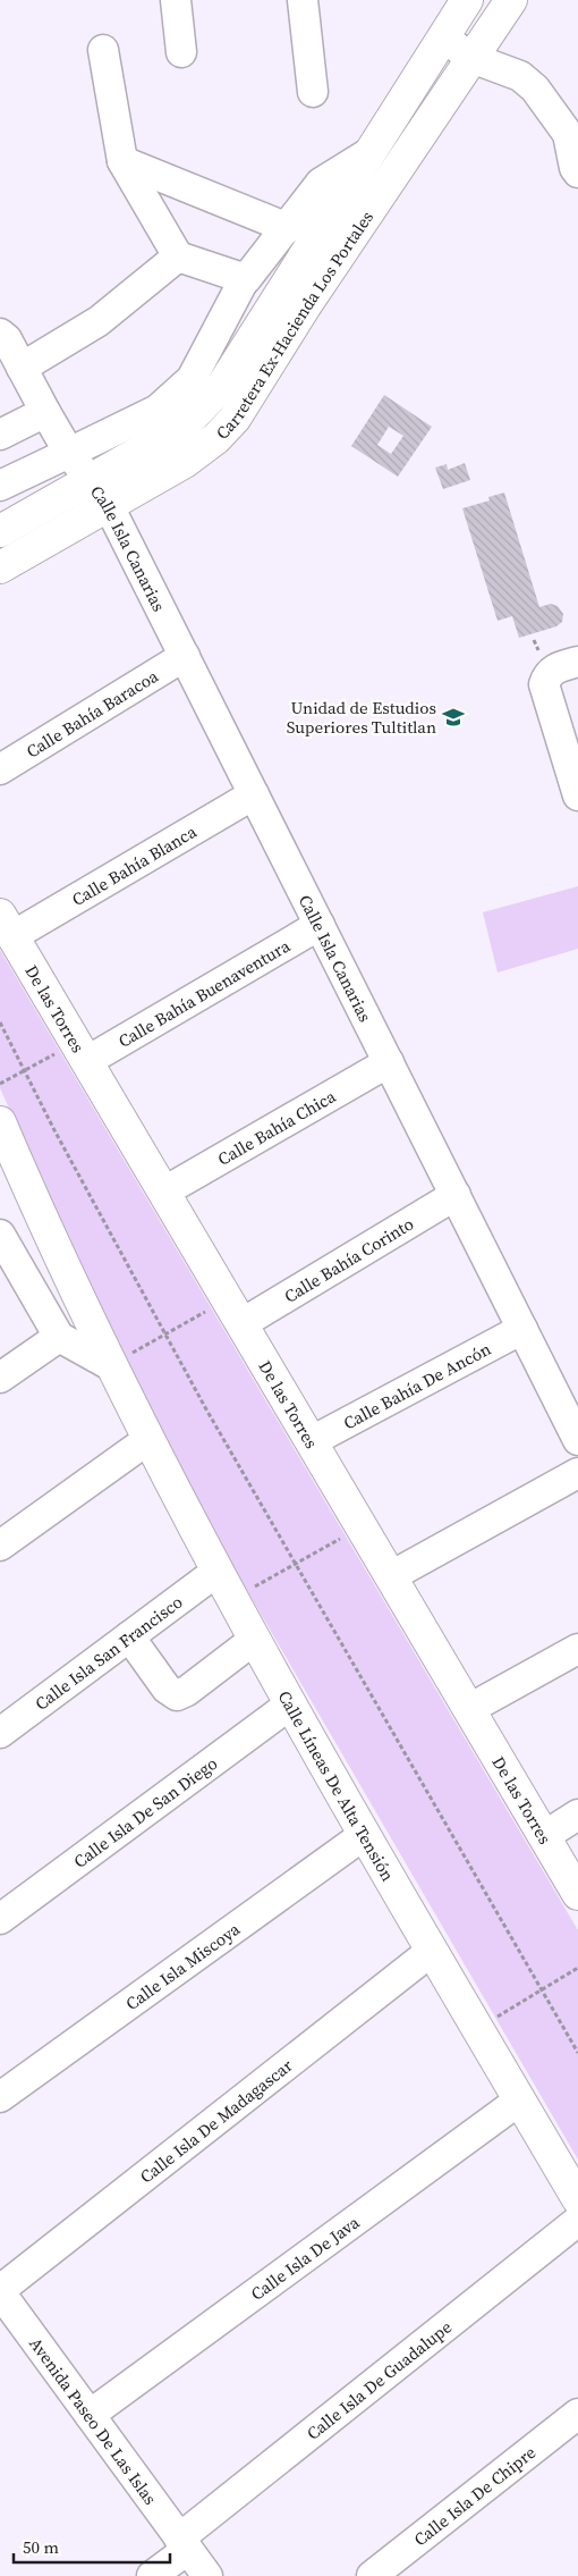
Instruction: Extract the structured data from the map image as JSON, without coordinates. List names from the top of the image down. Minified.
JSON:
{"streets":{"main road":["Carretera Ex-Hacienda Los Portales","De las Torres","Calle Líneas De Alta Tensión"],"street":["Calle Isla Canarias","Calle Bahía Baracoa","Calle Bahía Blanca","Calle Bahía Buenaventura","Calle Bahía Chica","Calle Bahía Corinto","Calle Bahía De Ancón","Calle Isla San Francisco","Calle Isla De San Diego","Calle Isla Miscoya","Calle Isla De Madagascar","Calle Isla De Java","Calle Isla De Guadalupe","Avenida Paseo De Las Islas","Calle Isla De Chipre"]},"crossings":[["Carretera Ex-Hacienda Los Portales","Calle Isla Canarias"],["Calle Isla Canarias","Calle Bahía Baracoa"],["Calle Isla Canarias","Calle Bahía Blanca"],["Calle Isla Canarias","Calle Bahía Buenaventura"],["Calle Isla Canarias","Calle Bahía Chica"],["Calle Isla Canarias","Calle Bahía Corinto"],["Calle Isla Canarias","Calle Bahía De Ancón"],["Calle Bahía Blanca","De las Torres"],["Calle Bahía Buenaventura","De las Torres"],["De las Torres","Calle Bahía Chica"],["De las Torres","Calle Bahía Corinto"],["De las Torres","Calle Bahía De Ancón"],["Calle Isla San Francisco","Calle Líneas De Alta Tensión"],["Calle Líneas De Alta Tensión","Calle Isla De San Diego"],["Calle Líneas De Alta Tensión","Calle Isla Miscoya"],["Calle Líneas De Alta Tensión","Calle Isla De Madagascar"],["Calle Líneas De Alta Tensión","Calle Isla De Java"],["Calle Isla De Madagascar","Avenida Paseo De Las Islas"],["Calle Isla De Java","Avenida Paseo De Las Islas"],["Calle Isla De Guadalupe","Avenida Paseo De Las Islas"]],"places":{"school or university":["Unidad de Estudios Superiores Tultitlan"]},"scale_bar":"50 m"}
